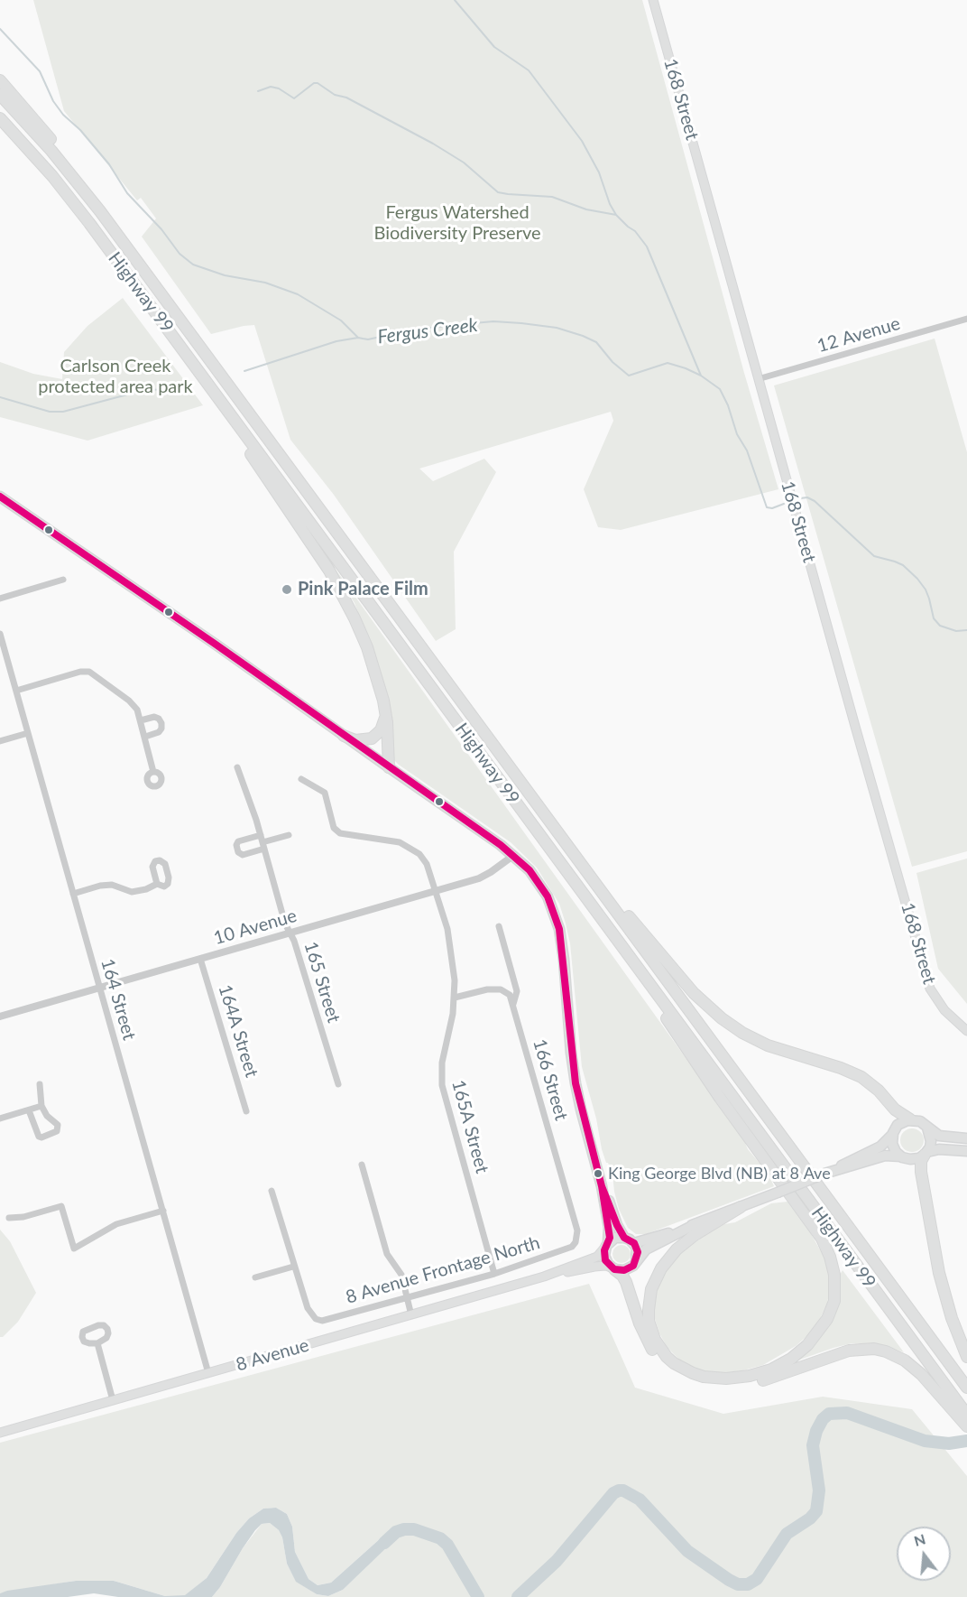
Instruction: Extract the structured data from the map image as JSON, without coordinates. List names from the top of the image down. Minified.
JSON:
{"streets":{"highway":["Highway 99"],"main road":["168 Street","8 Avenue"],"street":["12 Avenue","10 Avenue","165 Street","164 Street","164A Street","166 Street","165A Street","8 Avenue Frontage North"]},"crossings":[["168 Street","12 Avenue"],["10 Avenue","165 Street"],["10 Avenue","164 Street"],["10 Avenue","164A Street"],["10 Avenue","165A Street"],["164 Street","8 Avenue"],["166 Street","8 Avenue Frontage North"],["165A Street","8 Avenue Frontage North"]],"water":["Fergus Creek"],"parks":["Fergus Watershed Biodiversity Preserve","Carlson Creek protected area park"],"places":["Pink Palace Film","King George Blvd (NB) at 8 Ave"],"north":"top"}
